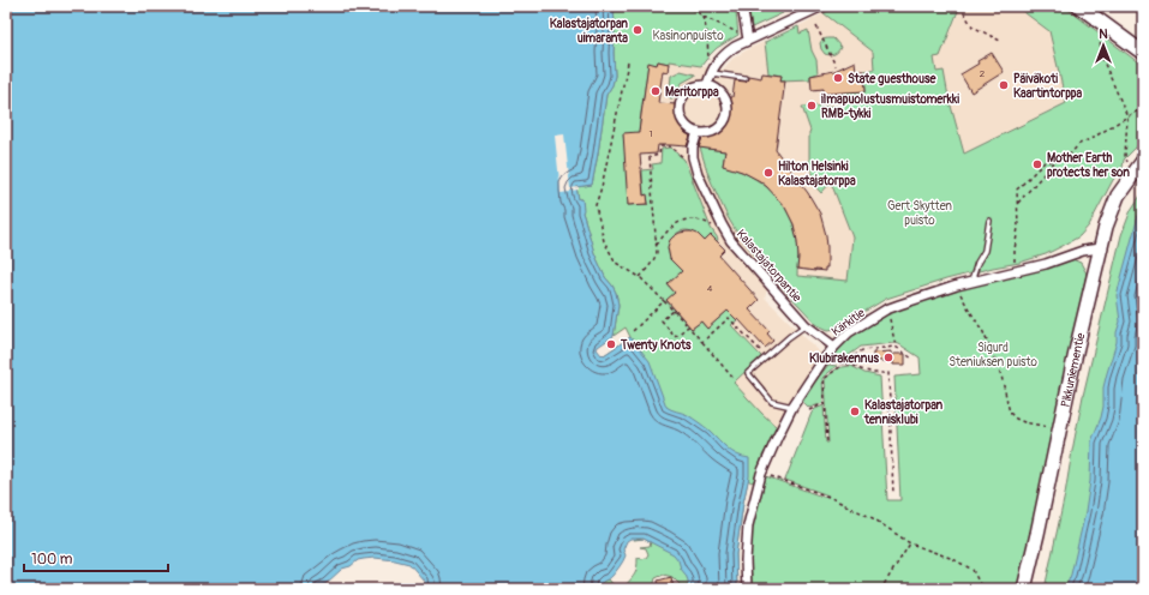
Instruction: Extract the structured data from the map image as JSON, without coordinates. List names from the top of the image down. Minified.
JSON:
{"streets":{"main road":["Pikkuniementie"],"street":["Kalastajatorpantie","Kärkitie"]},"crossings":[["Kalastajatorpantie","Kärkitie"],["Kärkitie","Pikkuniementie"]],"parks":["Kasinonpuisto","Gert Skytten puisto","Sigurd Steniuksen puisto"],"places":["Kalastajatorpan uimaranta","State guesthouse","Päiväkoti Kaartintorppa","Meritorppa","ilmapuolustusmuistomerkki RMB-tykki","Mother Earth protects her son","Hilton Helsinki Kalastajatorppa","Twenty Knots","Klubirakennus","Kalastajatorpan tennisklubi"],"house_numbers":["2","1","4"],"scale_bar":"100 m","north":"top"}
